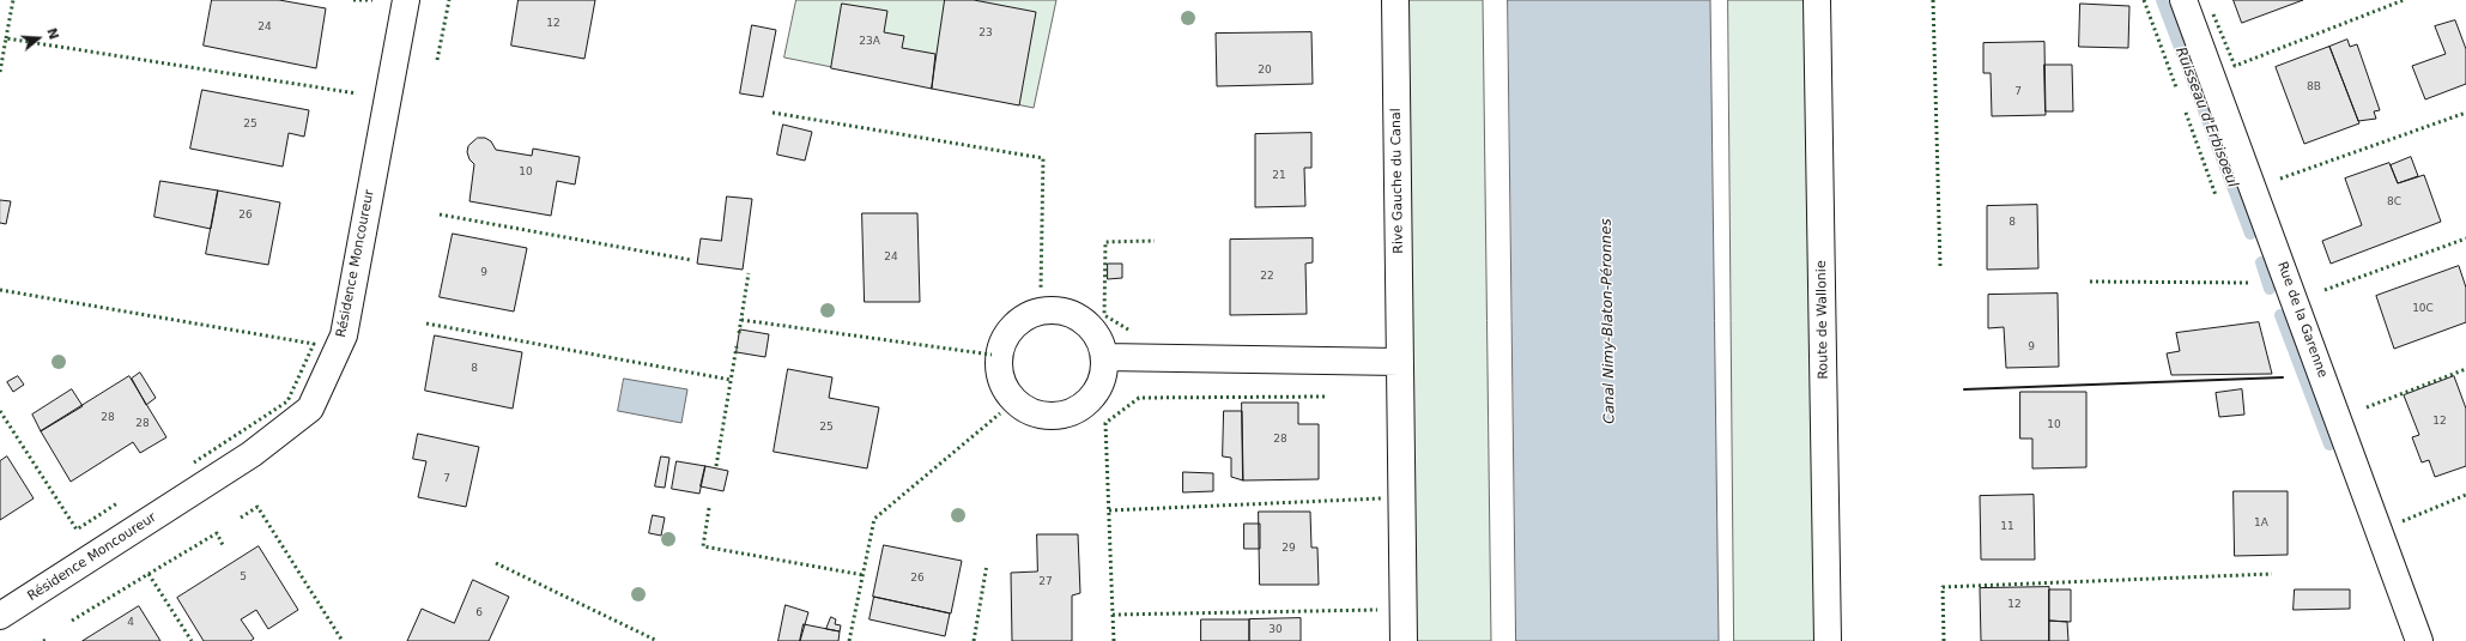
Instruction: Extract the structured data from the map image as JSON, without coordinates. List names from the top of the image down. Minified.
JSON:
{"streets":{"street":["Rive Gauche du Canal","Résidence Moncoureur","Route de Wallonie","Rue de la Garenne"]},"water":["Ruisseau d'Erbisoeul","Canal Nimy-Blaton-Péronnes"],"house_numbers":["12","24","23","23A","20","8B","7","25","10","21","8C","26","8","24","9","22","10C","9","8","28","12","28","10","25","28","7","1A","11","29","5","26","27","12","6","4","30"],"north":"right"}
